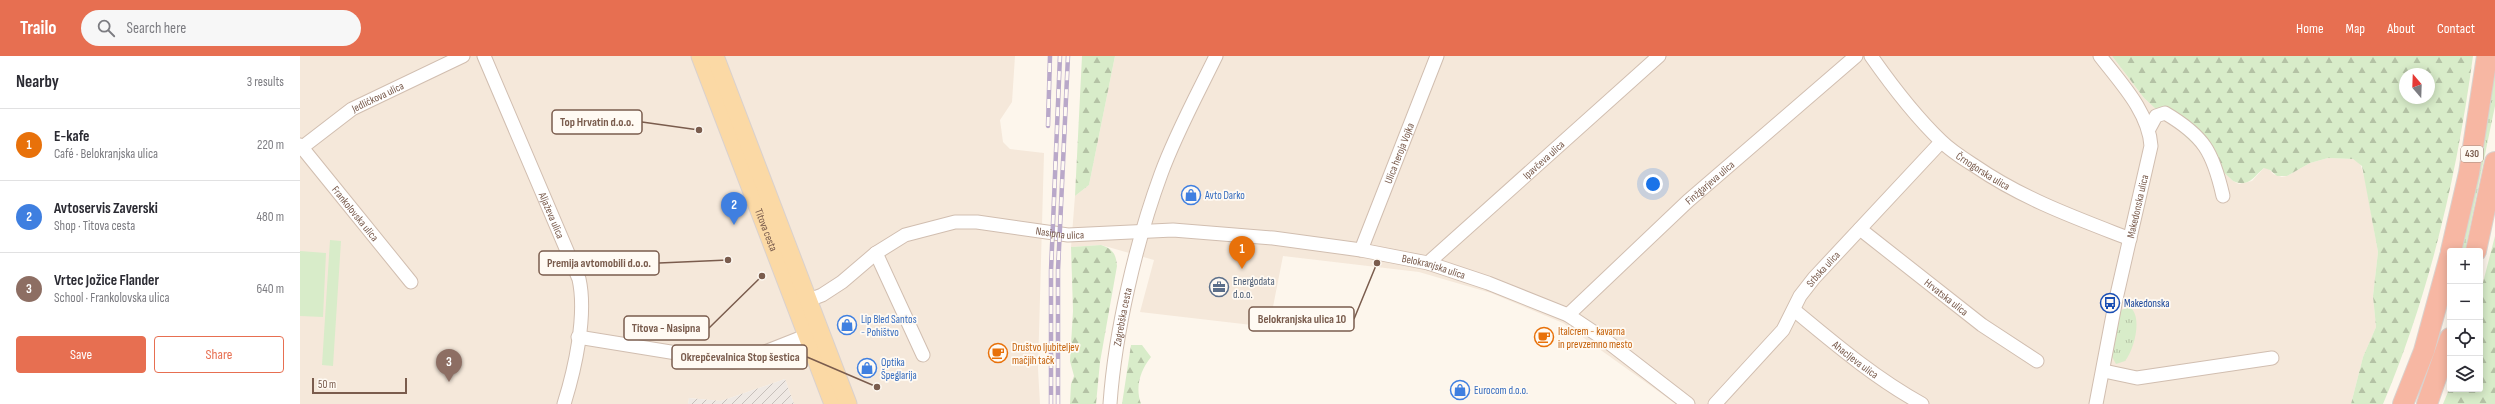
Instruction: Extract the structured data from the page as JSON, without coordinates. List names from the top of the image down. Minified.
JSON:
{"streets":{"highway":["430"],"main road":["Titova cesta"],"street":["Jedličkova ulica","Ulica heroja Vojka","Ipavčeva ulica","Črnogorska ulica","Finžgarjeva ulica","Makedonska ulica","Frankolovska ulica","Aljaževa ulica","Nasipna ulica","Belokranjska ulica","Srbska ulica","Hrvatska ulica","Zagrebška cesta","Ahacljeva ulica"]},"crossings":[["Jedličkova ulica","Frankolovska ulica"],["Ulica heroja Vojka","Belokranjska ulica"],["Ipavčeva ulica","Belokranjska ulica"],["Črnogorska ulica","Makedonska ulica"],["Črnogorska ulica","Srbska ulica"],["Finžgarjeva ulica","Belokranjska ulica"],["Titova cesta","Nasipna ulica"],["Nasipna ulica","Belokranjska ulica"],["Nasipna ulica","Zagrebška cesta"],["Belokranjska ulica","Zagrebška cesta"],["Srbska ulica","Hrvatska ulica"],["Srbska ulica","Ahacljeva ulica"]],"places":{"other":["Top Hrvatin d.o.o.","Premija avtomobili d.o.o.","Belokranjska ulica 10","Titova - Nasipna","Okrepčevalnica Stop šestica"],"shop":["Avto Darko","Lip Bled Santos - Pohištvo","Optika Špeglarija","Eurocom d.o.o."],"office":["Energodata d.o.o."],"bus stop":["Makedonska"],"cafe":["Italcrem - kavarna in prevzemno mesto","Društvo ljubiteljev mačjih tačk"]},"scale_bar":"50 m","north":"top","page":{"header":"Trailo","search":"Search here","nav":["Home","Map","About","Contact"],"heading":["Nearby","3 results"],"list":[{"mark":"1","name":"E-kafe","note":"Café · Belokranjska ulica","value":"220 m"},{"mark":"2","name":"Avtoservis Zaverski","note":"Shop · Titova cesta","value":"480 m"},{"mark":"3","name":"Vrtec Jožice Flander","note":"School · Frankolovska ulica","value":"640 m"}],"pins":["2","1","3"],"map_buttons":["+","−"],"buttons":["Save","Share"],"scale":"50 m"}}
